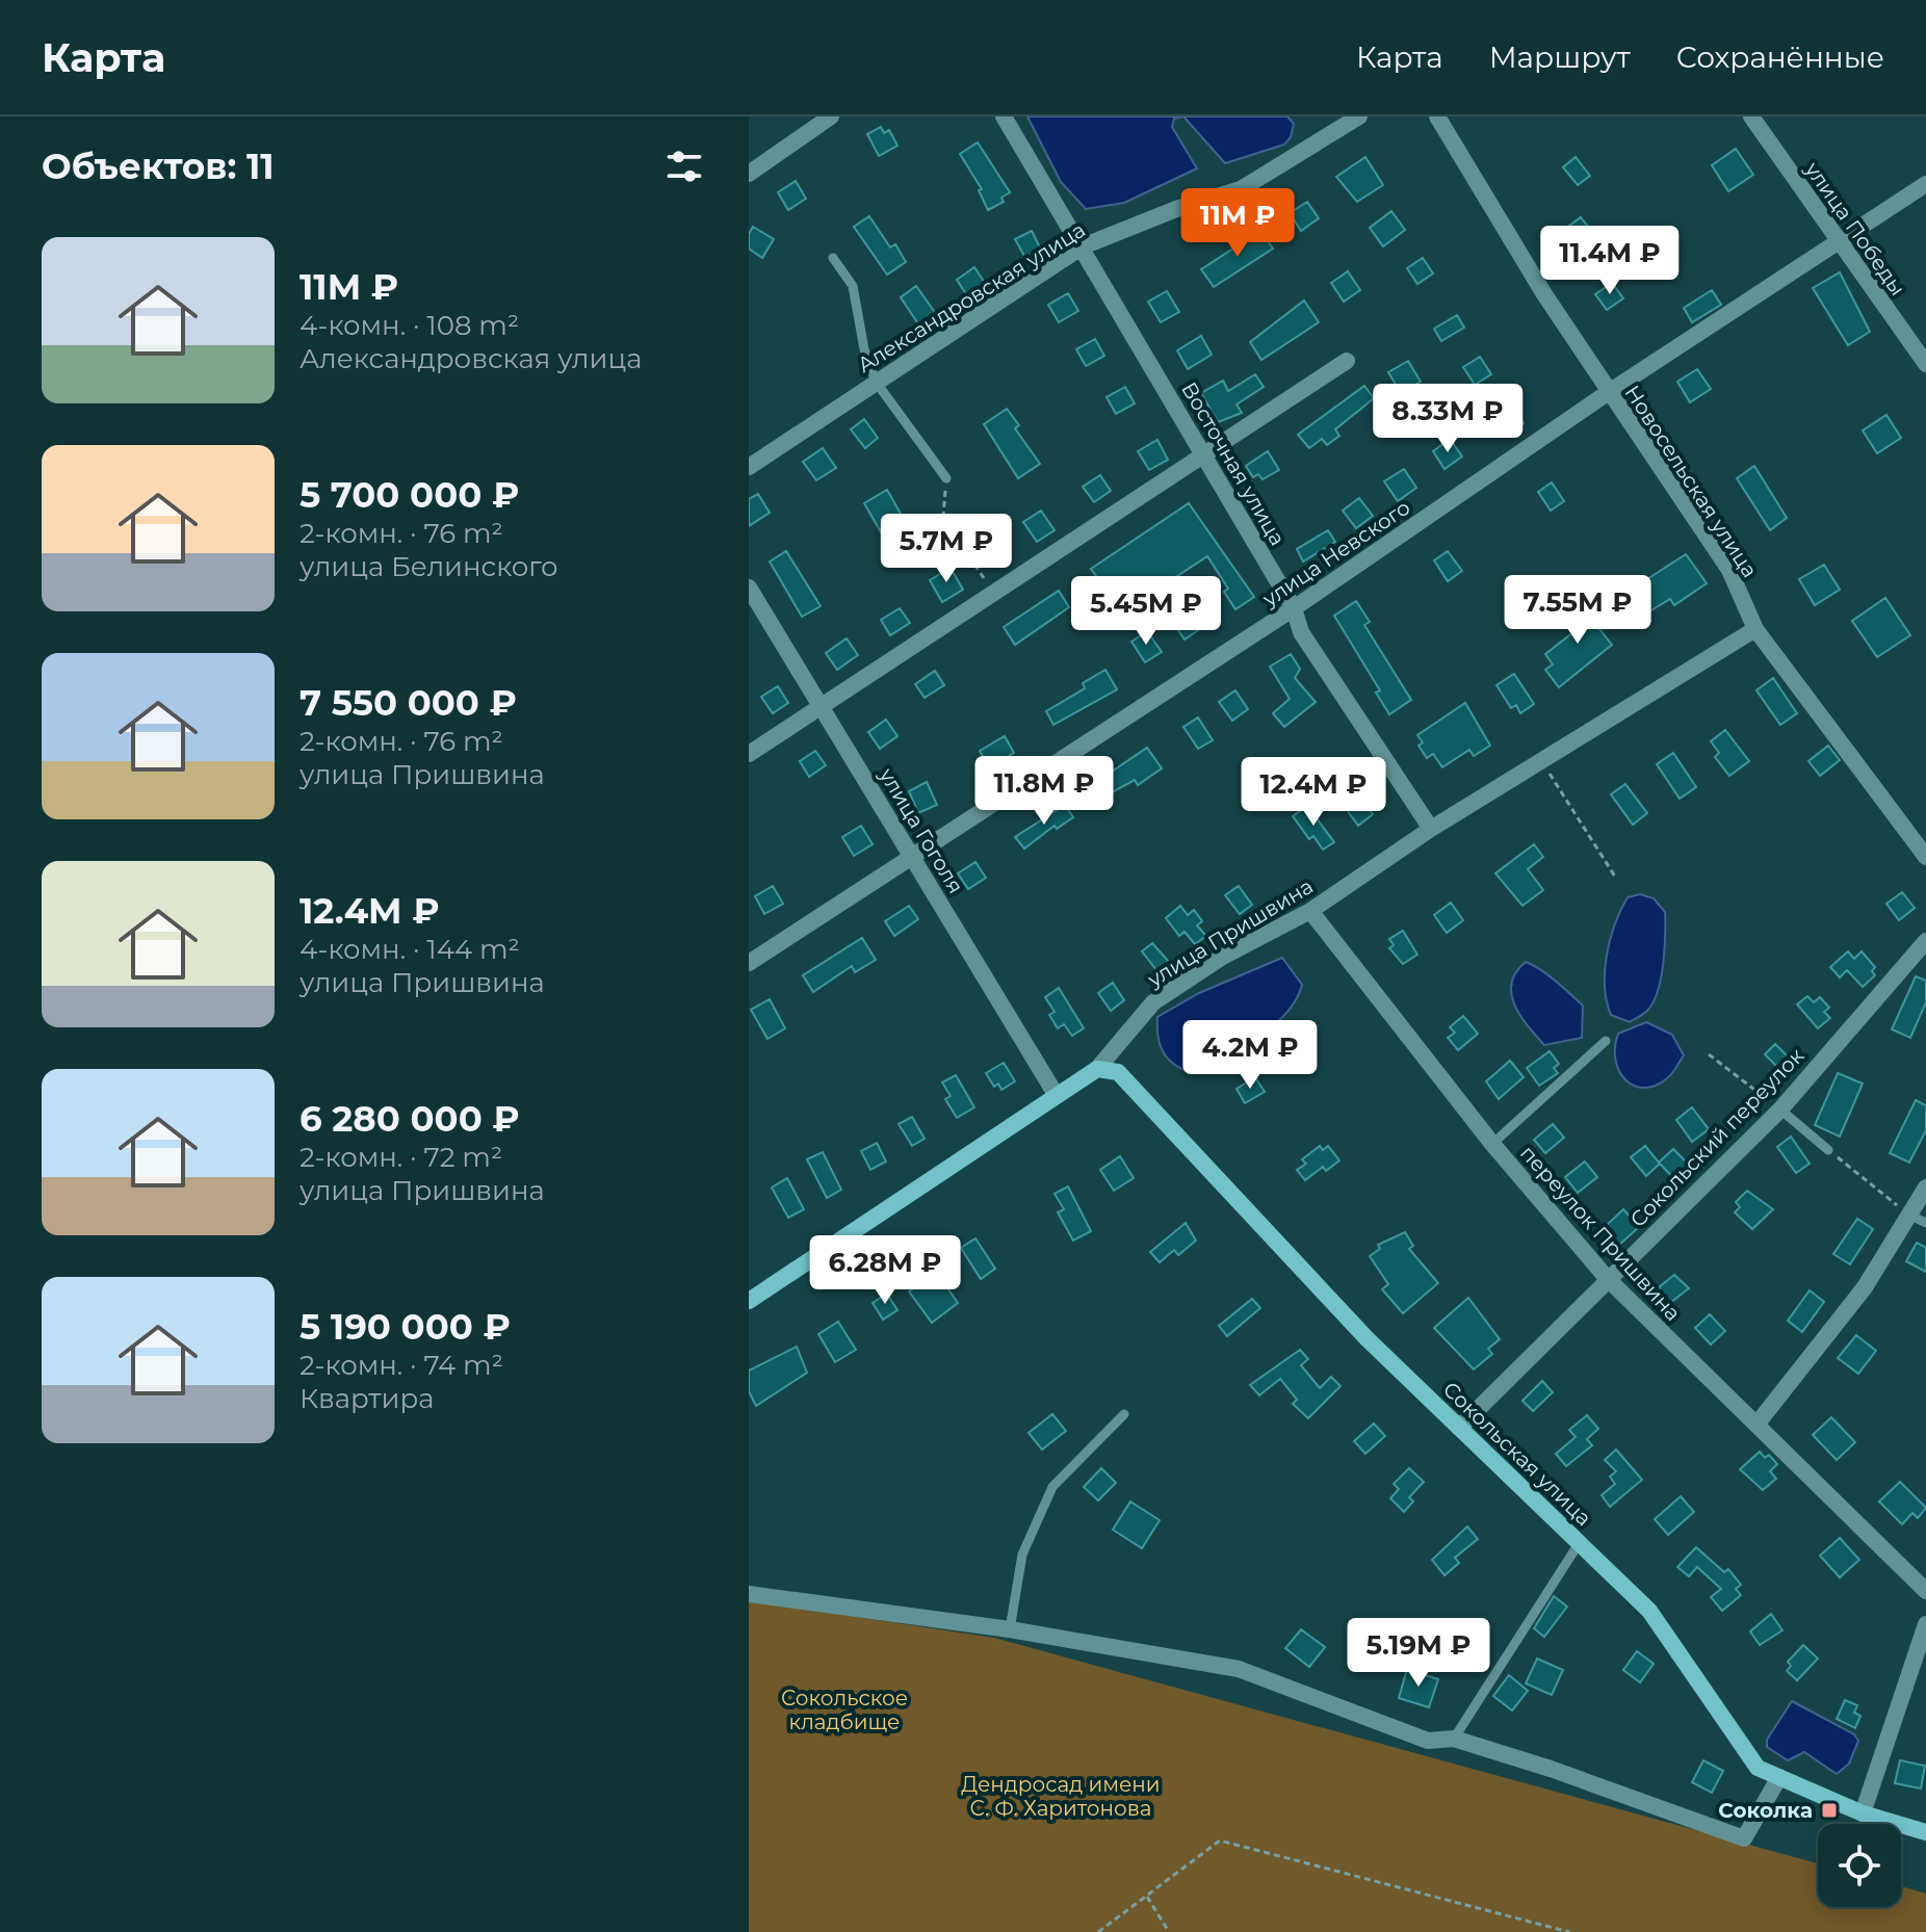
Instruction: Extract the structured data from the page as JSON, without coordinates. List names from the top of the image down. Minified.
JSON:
{"streets":{"street":["улица Победы","Александровская улица","Восточная улица","Новосельская улица","улица Невского","улица Гоголя","улица Пришвина","Сокольский переулок","переулок Пришвина","Сокольская улица"]},"crossings":[["улица Победы","улица Невского"],["Александровская улица","Восточная улица"],["Восточная улица","улица Невского"],["Восточная улица","улица Пришвина"],["Новосельская улица","улица Невского"],["Новосельская улица","улица Пришвина"],["улица Невского","улица Гоголя"],["улица Гоголя","улица Пришвина"],["улица Пришвина","переулок Пришвина"],["улица Пришвина","Сокольская улица"],["Сокольский переулок","переулок Пришвина"],["Сокольский переулок","Сокольская улица"]],"parks":["Сокольское кладбище","Дендросад имени С. Ф. Харитонова"],"places":{"transit":["Соколка"]},"page":{"header":"Карта","nav":["Карта","Маршрут","Сохранённые"],"heading":"Объектов: 11","price":["11M ₽","11.4M ₽","8.33M ₽","5.7M ₽","7.55M ₽","5.45M ₽","11.8M ₽","12.4M ₽","4.2M ₽","6.28M ₽","5.19M ₽"],"list":[{"name":"11M ₽","note":"4-комн. · 108 m² · Александровская улица"},{"name":"5 700 000 ₽","note":"2-комн. · 76 m² · улица Белинского"},{"name":"7 550 000 ₽","note":"2-комн. · 76 m² · улица Пришвина"},{"name":"12.4M ₽","note":"4-комн. · 144 m² · улица Пришвина"},{"name":"6 280 000 ₽","note":"2-комн. · 72 m² · улица Пришвина"},{"name":"5 190 000 ₽","note":"2-комн. · 74 m² · Квартира"}]}}
